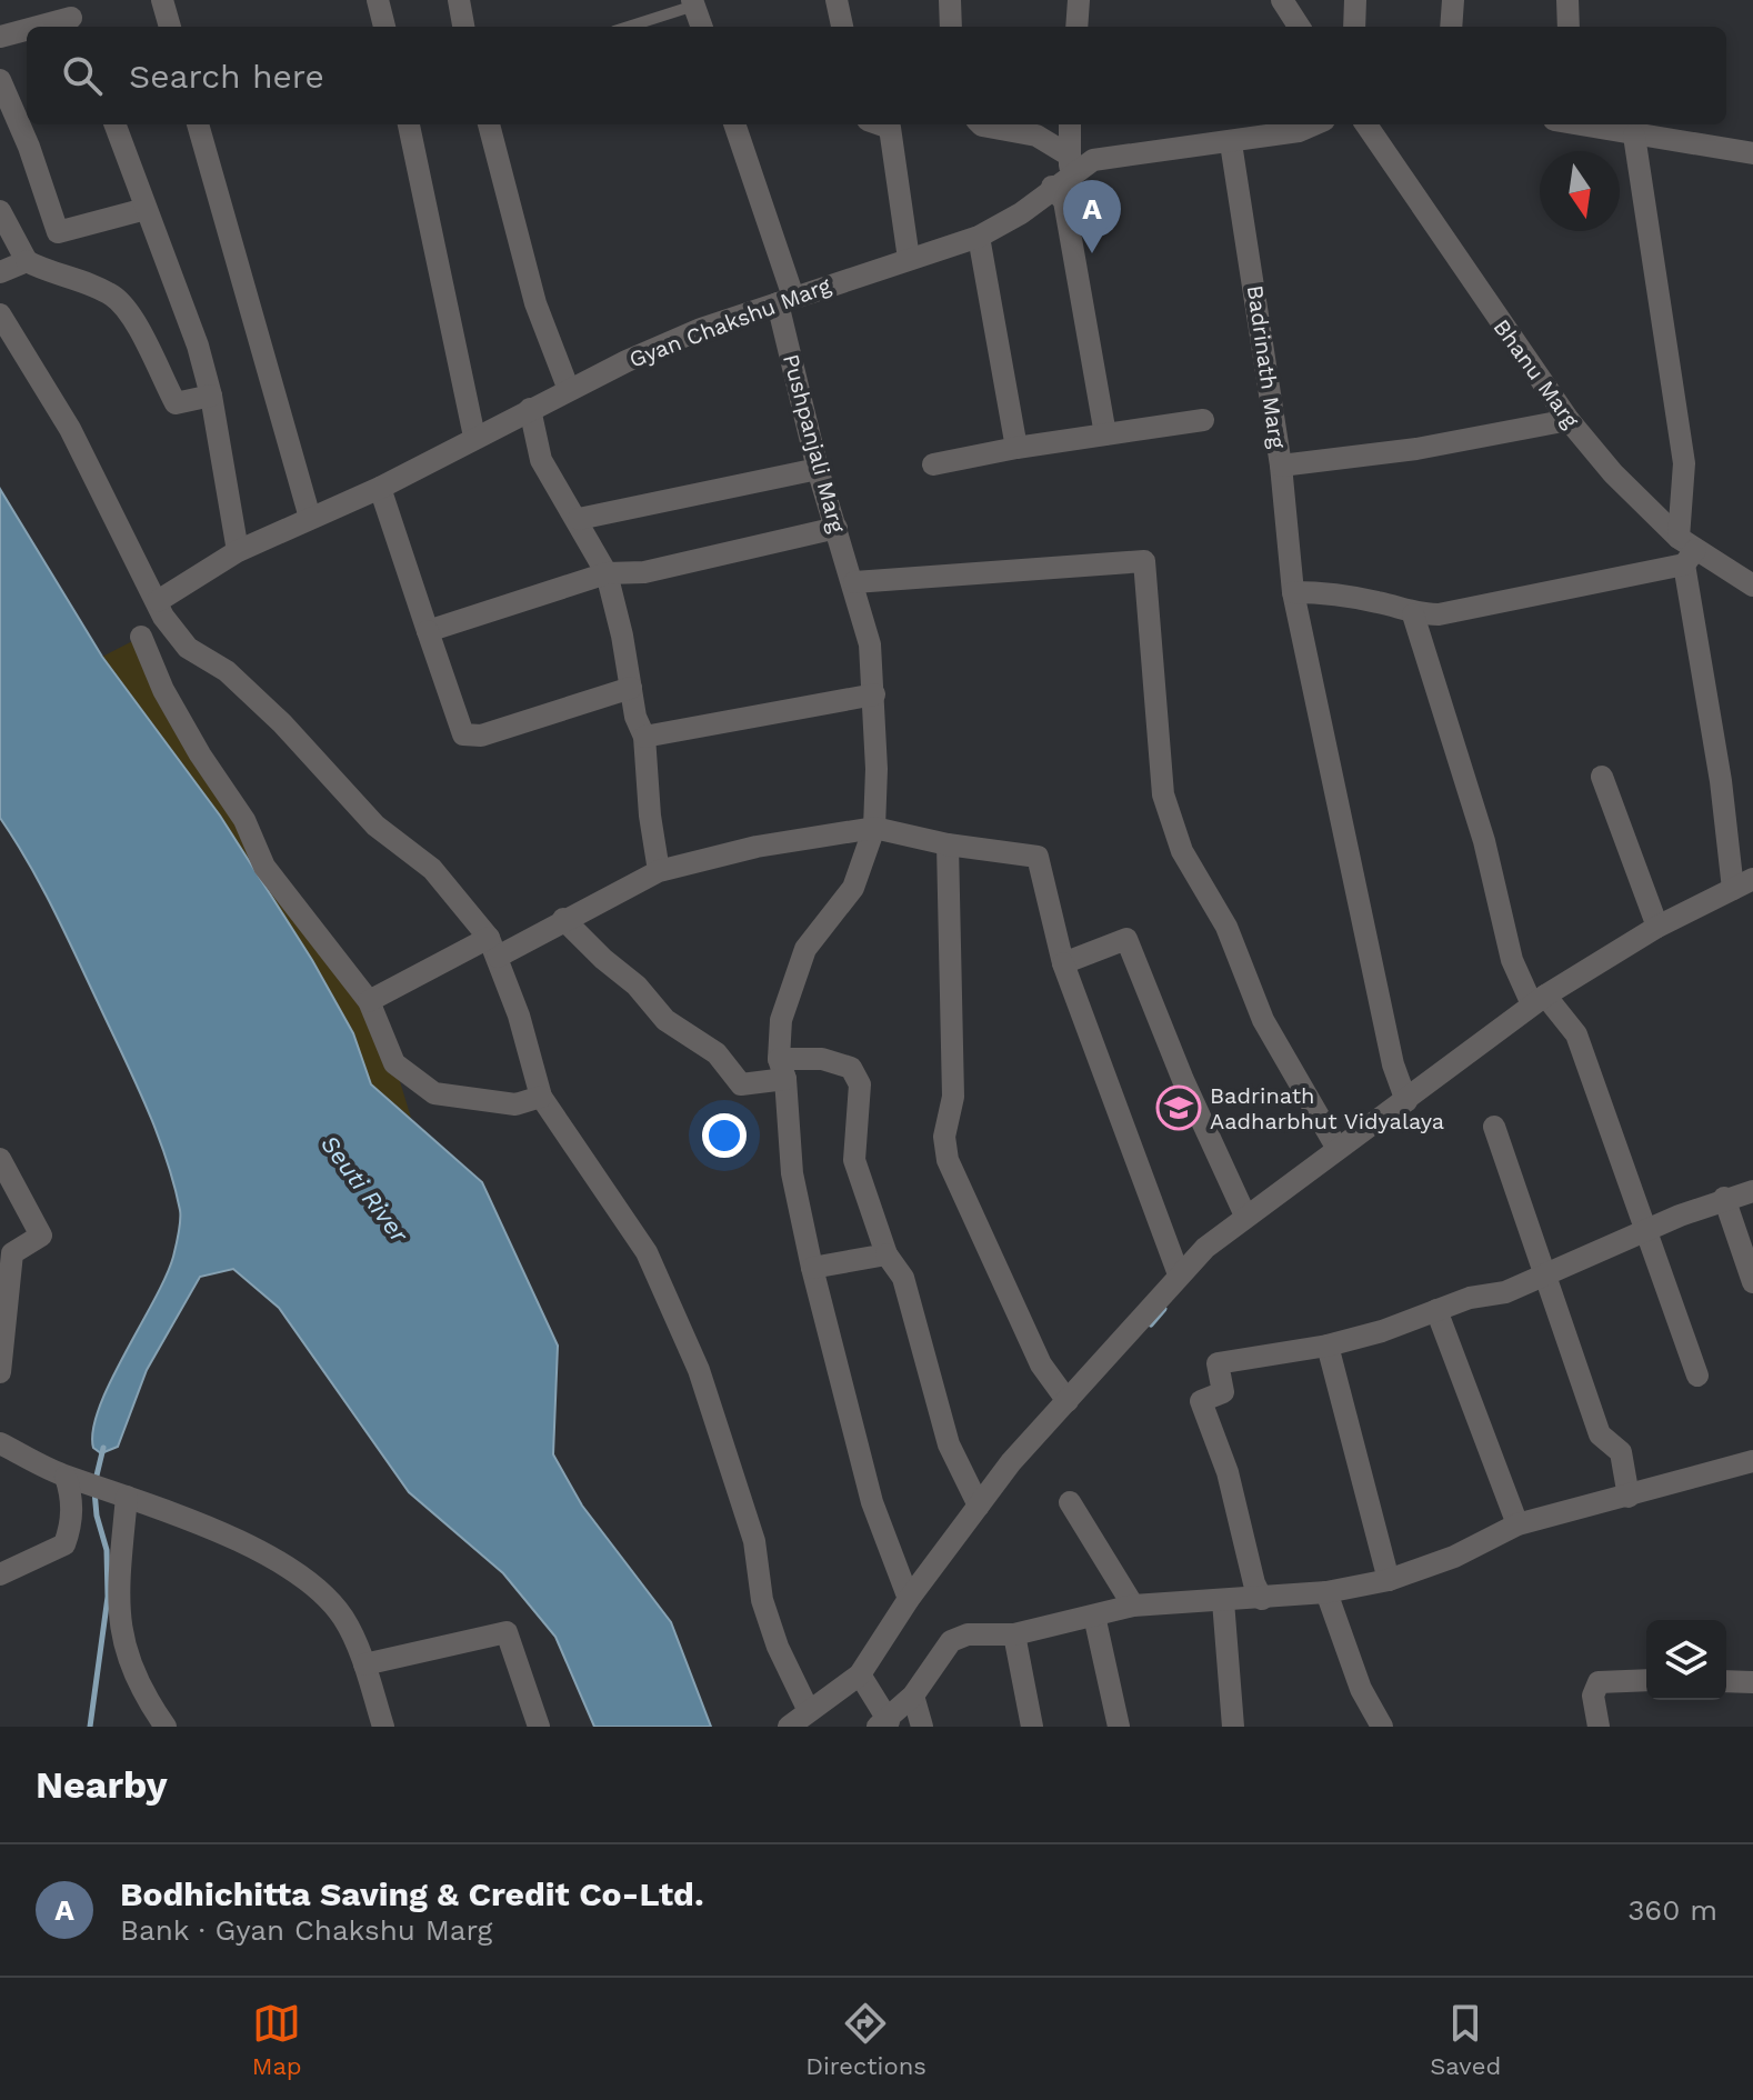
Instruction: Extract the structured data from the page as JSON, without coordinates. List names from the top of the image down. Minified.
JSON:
{"streets":{"street":["Gyan Chakshu Marg","Badrinath Marg","Bhanu Marg","Pushpanjali Marg"]},"crossings":[["Gyan Chakshu Marg","Badrinath Marg"],["Gyan Chakshu Marg","Pushpanjali Marg"]],"water":["Seuti River"],"places":{"school or university":["Badrinath Aadharbhut Vidyalaya"]},"north":"bottom","page":{"search":"Search here","pins":"A","heading":"Nearby","list":[{"mark":"A","name":"Bodhichitta Saving & Credit Co-Ltd.","note":"Bank · Gyan Chakshu Marg","value":"360 m"}],"nav":["Map","Directions","Saved"]}}
